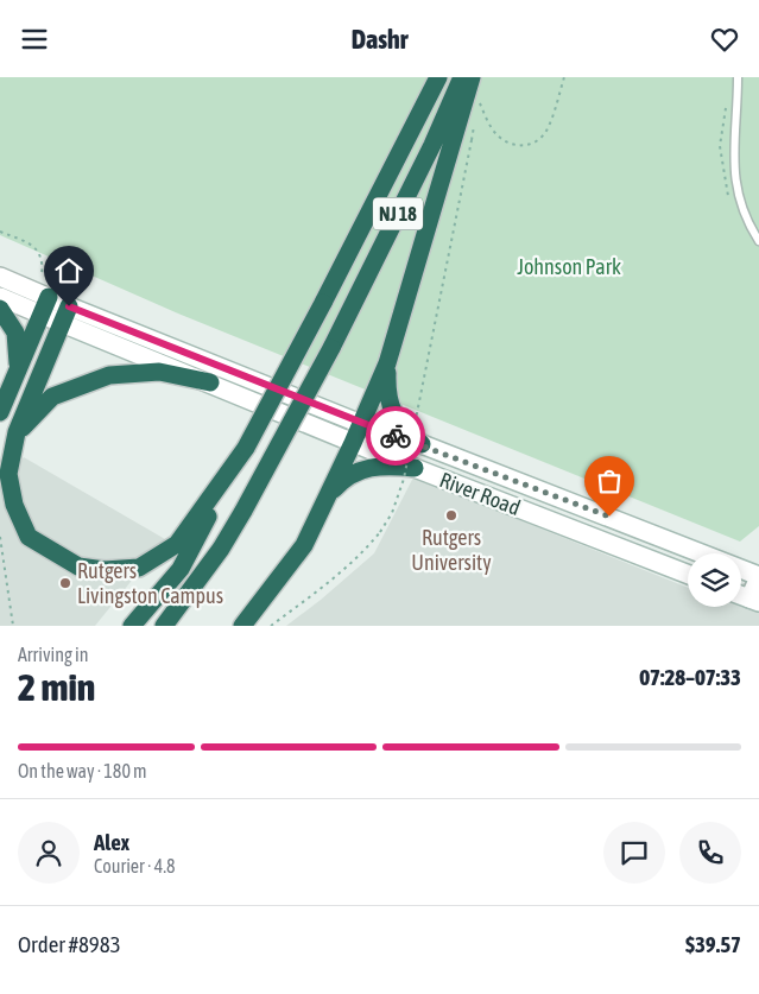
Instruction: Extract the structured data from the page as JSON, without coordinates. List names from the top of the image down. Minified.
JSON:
{"streets":{"highway":["NJ 18"],"main road":["River Road"]},"parks":["Johnson Park"],"places":["Rutgers University","Rutgers Livingston Campus"],"page":{"header":"Dashr","heading":["2 min","Arriving in","07:28–07:33"],"panel":["Alex","Courier · 4.8","Order #8983","$39.57"],"bar":"On the way · 180 m"}}
